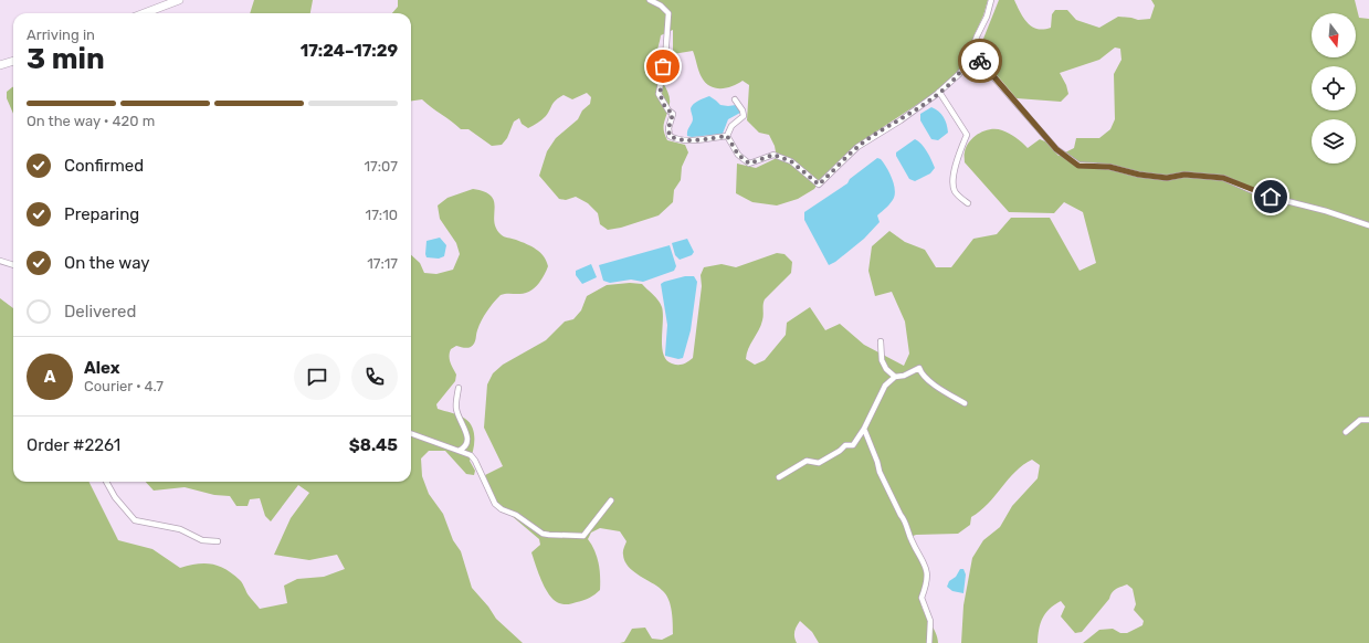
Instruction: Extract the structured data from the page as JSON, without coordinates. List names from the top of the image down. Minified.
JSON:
{"north":"bottom","page":{"heading":["3 min","Arriving in","17:24–17:29"],"panel":["Alex","Courier · 4.7","Order #2261","$8.45"],"bar":"On the way · 420 m","list":[["Confirmed","17:07"],["Preparing","17:10"],["On the way","17:17"],"Delivered"],"round":"A"}}
